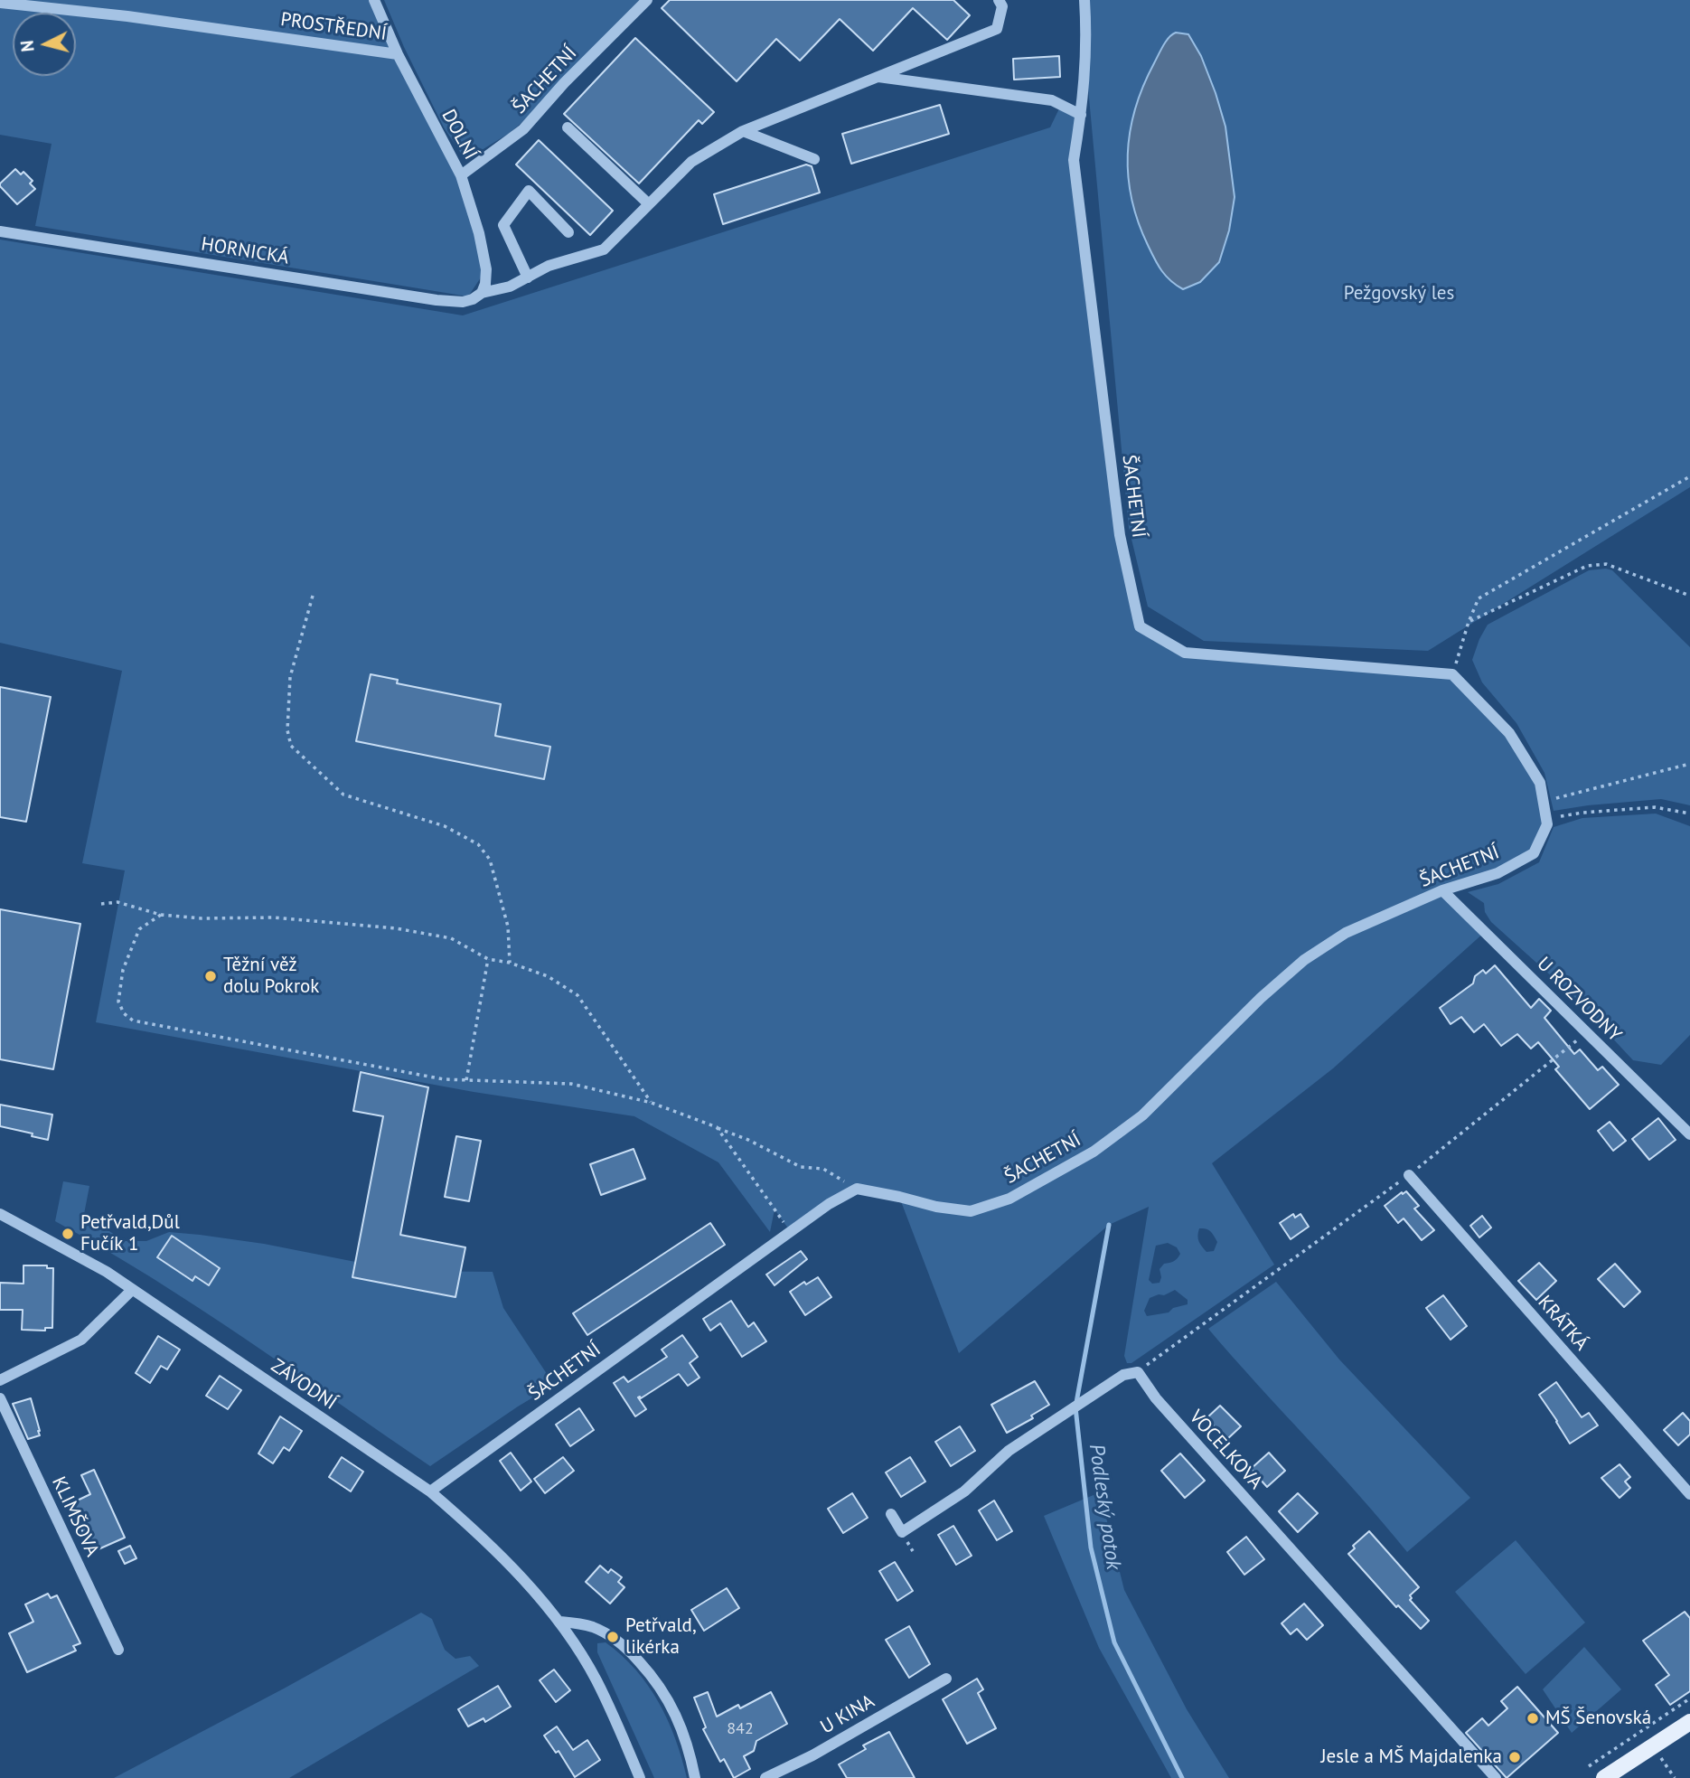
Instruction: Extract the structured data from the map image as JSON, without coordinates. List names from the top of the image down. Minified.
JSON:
{"streets":{"street":["PROSTŘEDNÍ","ŠACHETNÍ","DOLNÍ","HORNICKÁ","U ROZVODNY","KRÁTKÁ","ZÁVODNÍ","VOCELKOVA","KLIMŠOVA","U KINA"]},"crossings":[["PROSTŘEDNÍ","DOLNÍ"],["ŠACHETNÍ","DOLNÍ"],["ŠACHETNÍ","U ROZVODNY"],["ŠACHETNÍ","ZÁVODNÍ"],["DOLNÍ","HORNICKÁ"]],"water":["Podleský potok"],"parks":["Pežgovský les"],"places":["Těžní věž dolu Pokrok","Petřvald,Důl Fučík 1","Petřvald, likérka","MŠ Šenovská","Jesle a MŠ Majdalenka"],"house_numbers":["842"],"north":"left"}
